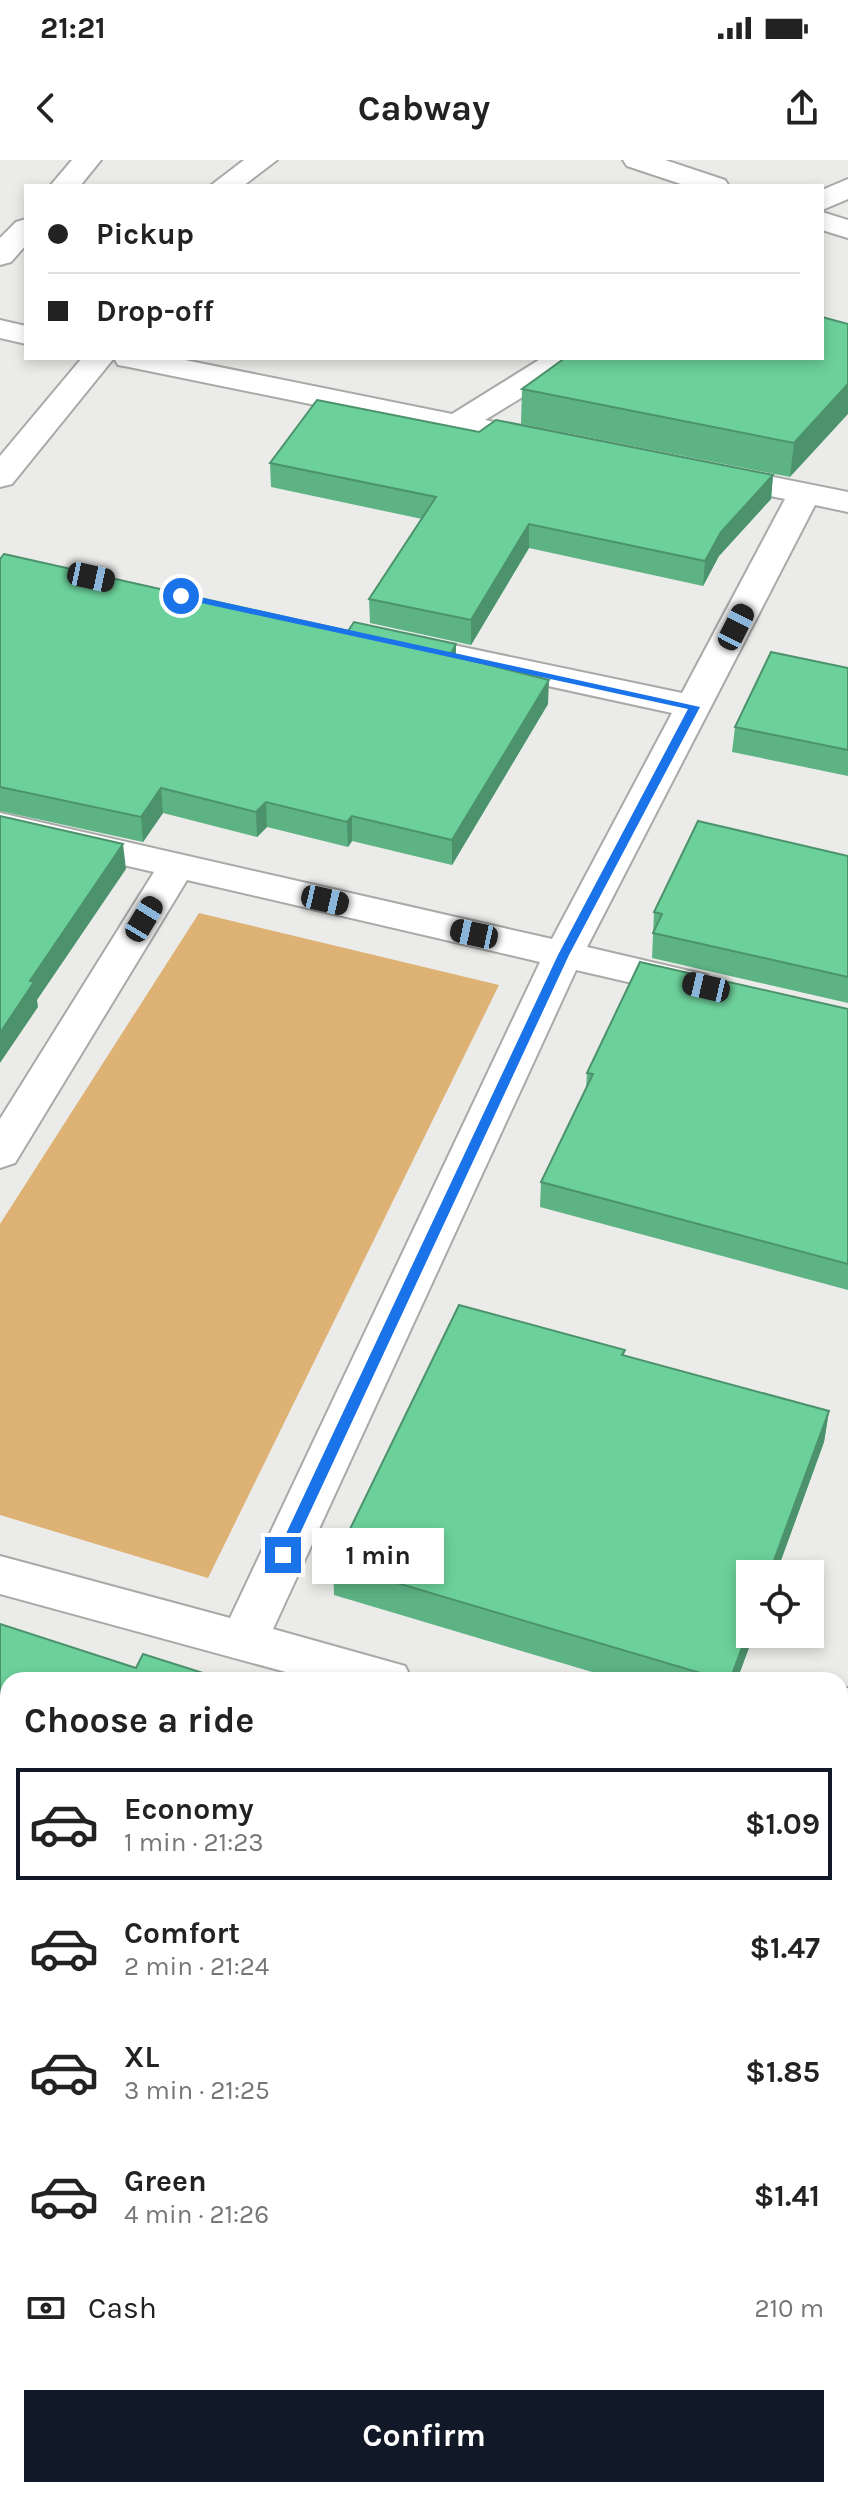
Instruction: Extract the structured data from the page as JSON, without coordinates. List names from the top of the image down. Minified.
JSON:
{"page":{"status":"21:21","header":"Cabway","banner":["Pickup","Drop-off"],"bubble":"1 min","heading":"Choose a ride","list":[{"name":"Economy","note":"1 min · 21:23","value":"$1.09"},{"name":"Comfort","note":"2 min · 21:24","value":"$1.47"},{"name":"XL","note":"3 min · 21:25","value":"$1.85"},{"name":"Green","note":"4 min · 21:26","value":"$1.41"}],"pay":["Cash","210 m"],"buttons":"Confirm"}}
